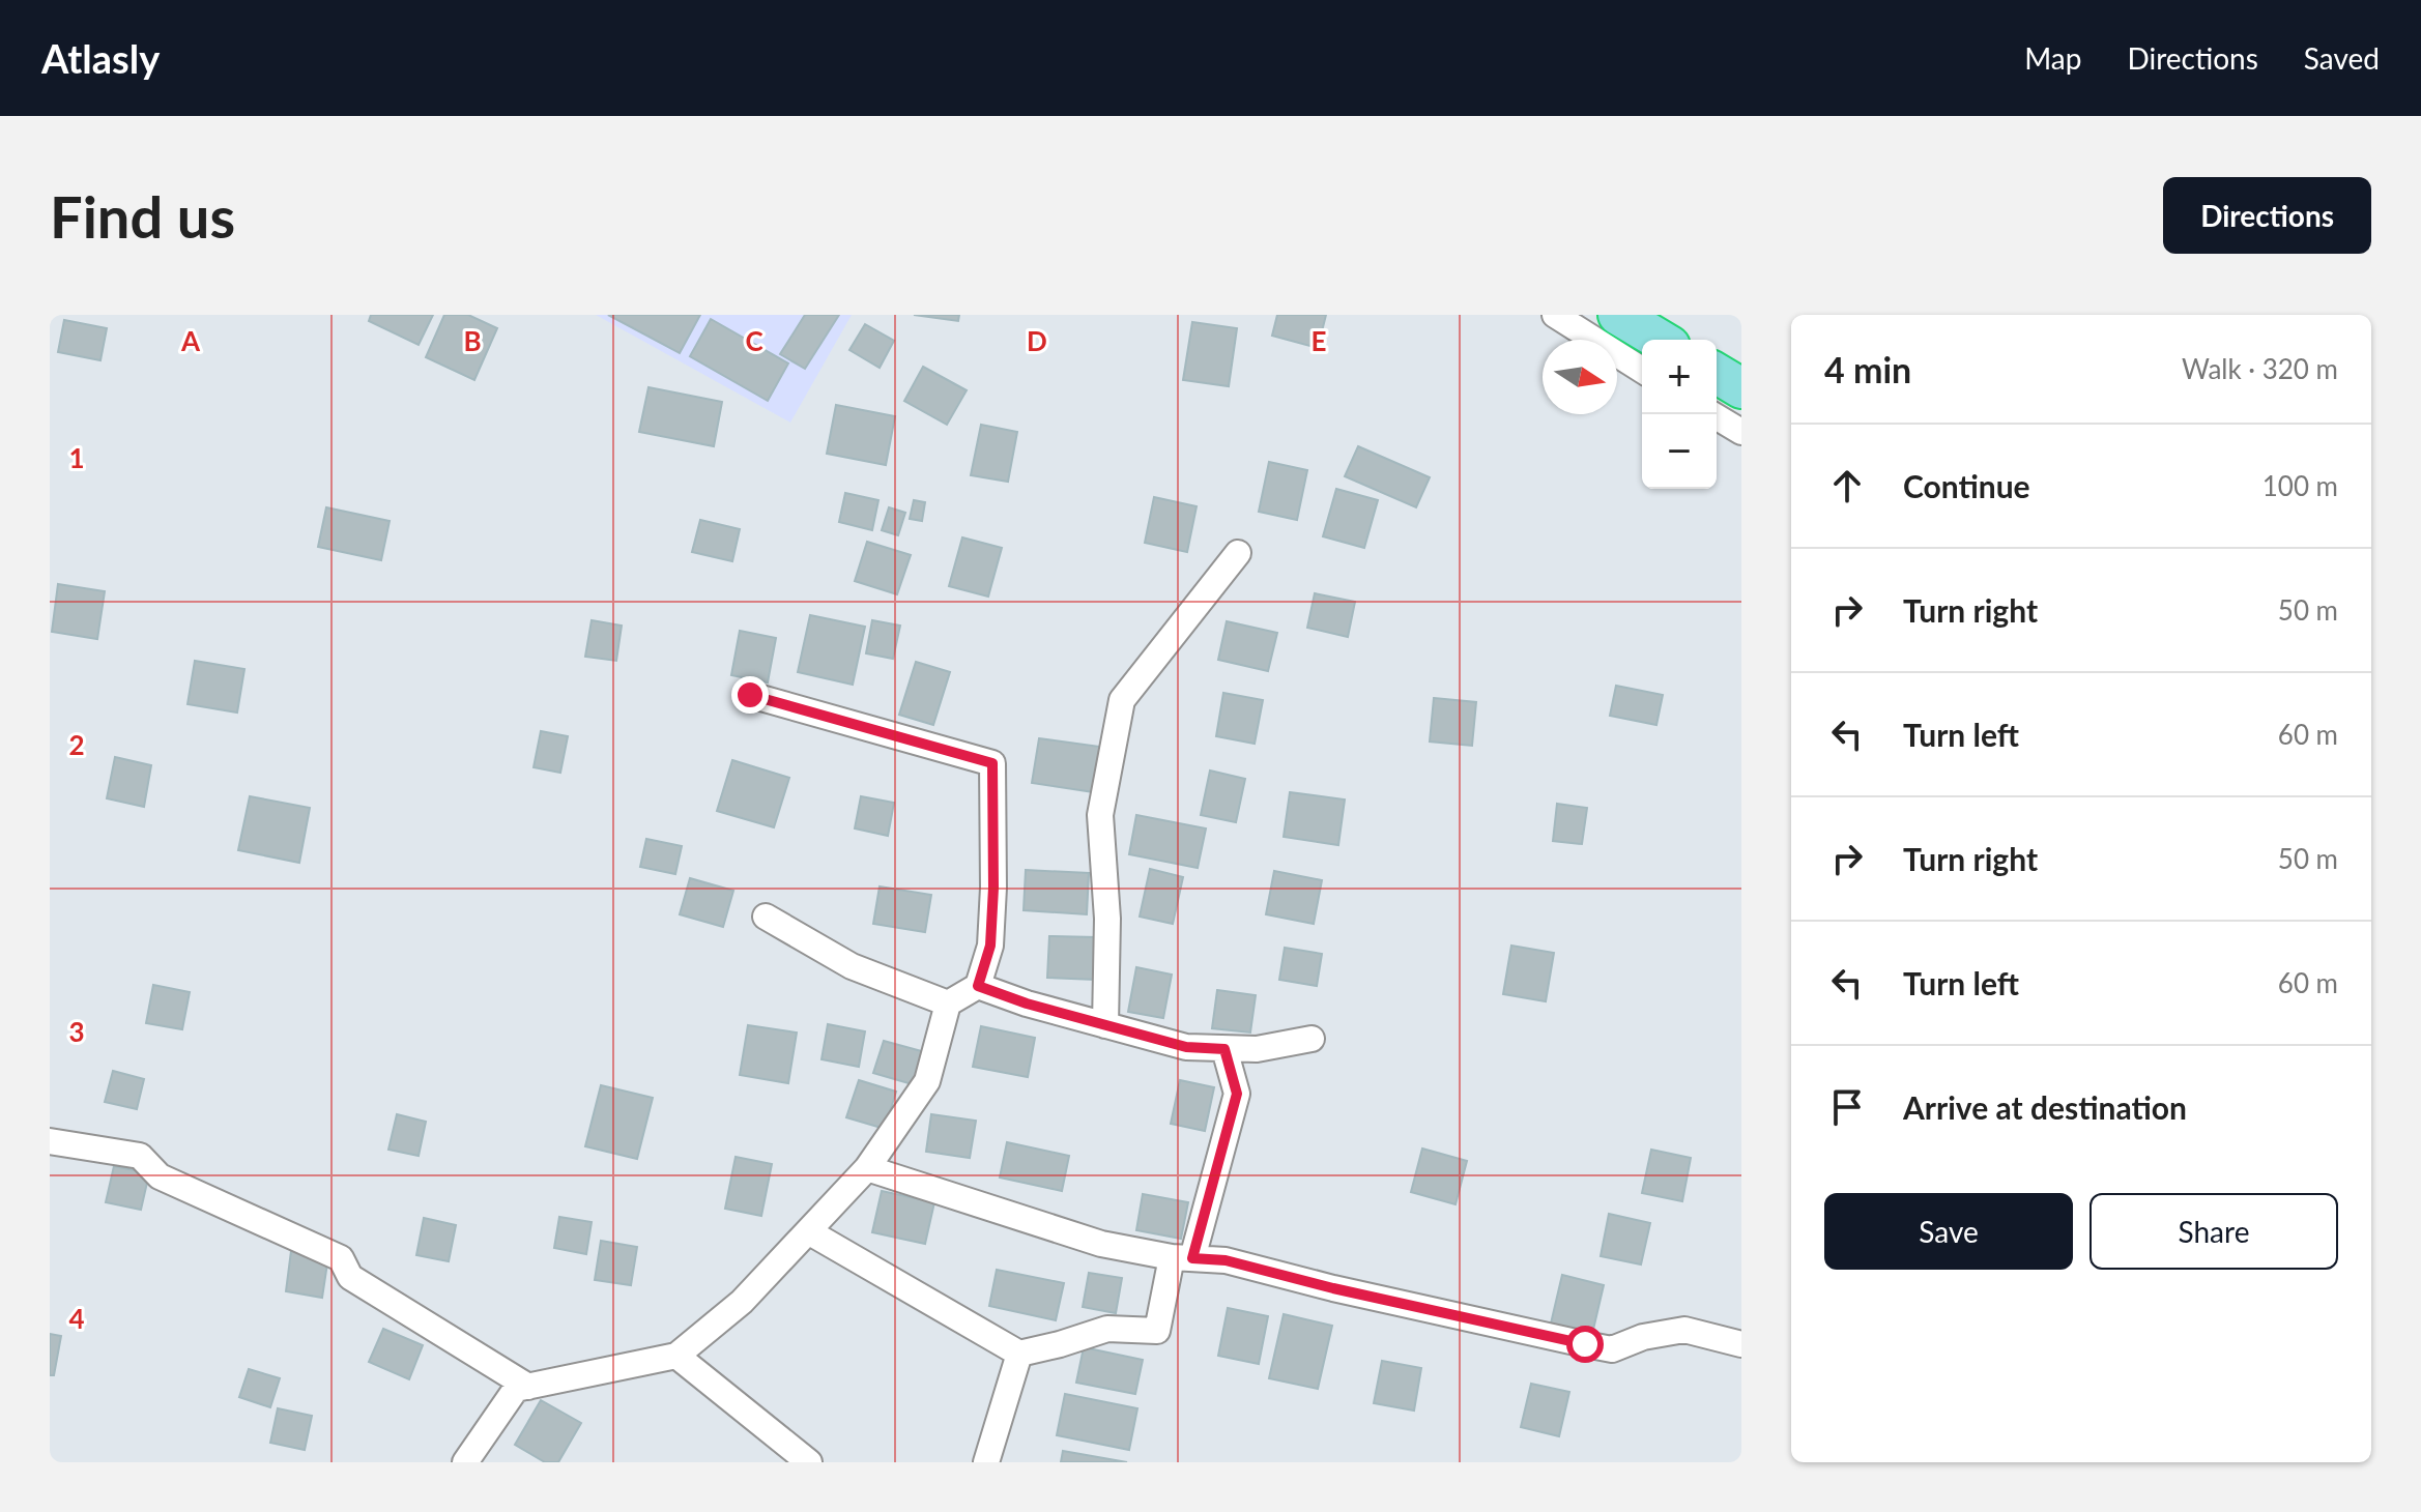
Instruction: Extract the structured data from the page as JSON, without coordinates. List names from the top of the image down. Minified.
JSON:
{"north":"right","page":{"header":"Atlasly","nav":["Map","Directions","Saved"],"buttons":["Directions",["Save","Share"]],"title":"Find us","heading":["4 min","Walk · 320 m"],"map_buttons":["+","−"],"list":[["Continue","100 m"],["Turn right","50 m"],["Turn left","60 m"],["Turn right","50 m"],["Turn left","60 m"],"Arrive at destination"]},"grid":{"columns":["A","B","C","D","E"],"rows":["1","2","3","4"]}}
